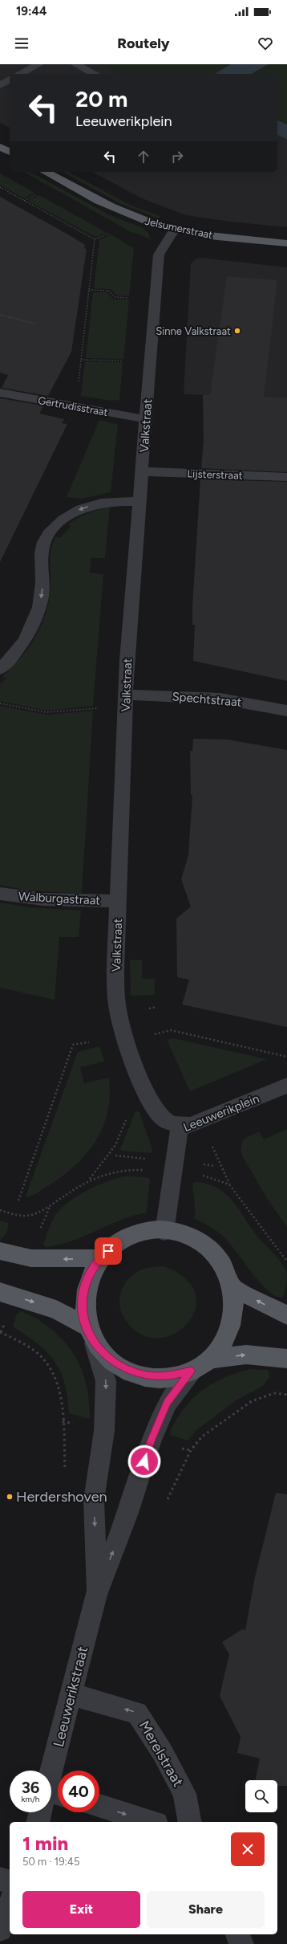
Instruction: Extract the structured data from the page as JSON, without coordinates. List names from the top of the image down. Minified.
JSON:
{"streets":{"main road":["Jelsumerstraat"],"street":["Gertrudisstraat","Valkstraat","Lijsterstraat","Spechtstraat","Walburgastraat","Leeuwerikplein","Leeuwerikstraat","Merelstraat"]},"crossings":[["Jelsumerstraat","Valkstraat"],["Gertrudisstraat","Valkstraat"],["Valkstraat","Lijsterstraat"],["Valkstraat","Spechtstraat"],["Valkstraat","Walburgastraat"],["Valkstraat","Leeuwerikplein"],["Leeuwerikstraat","Merelstraat"]],"one_way":["Merelstraat"],"places":["Sinne Valkstraat","Herdershoven"],"page":{"status":"19:44","header":"Routely","turn":["20 m","Leeuwerikplein"],"speed":"36 km/h","limit":"40","heading":["1 min","50 m · 19:45"],"buttons":["Exit","Share"]}}
